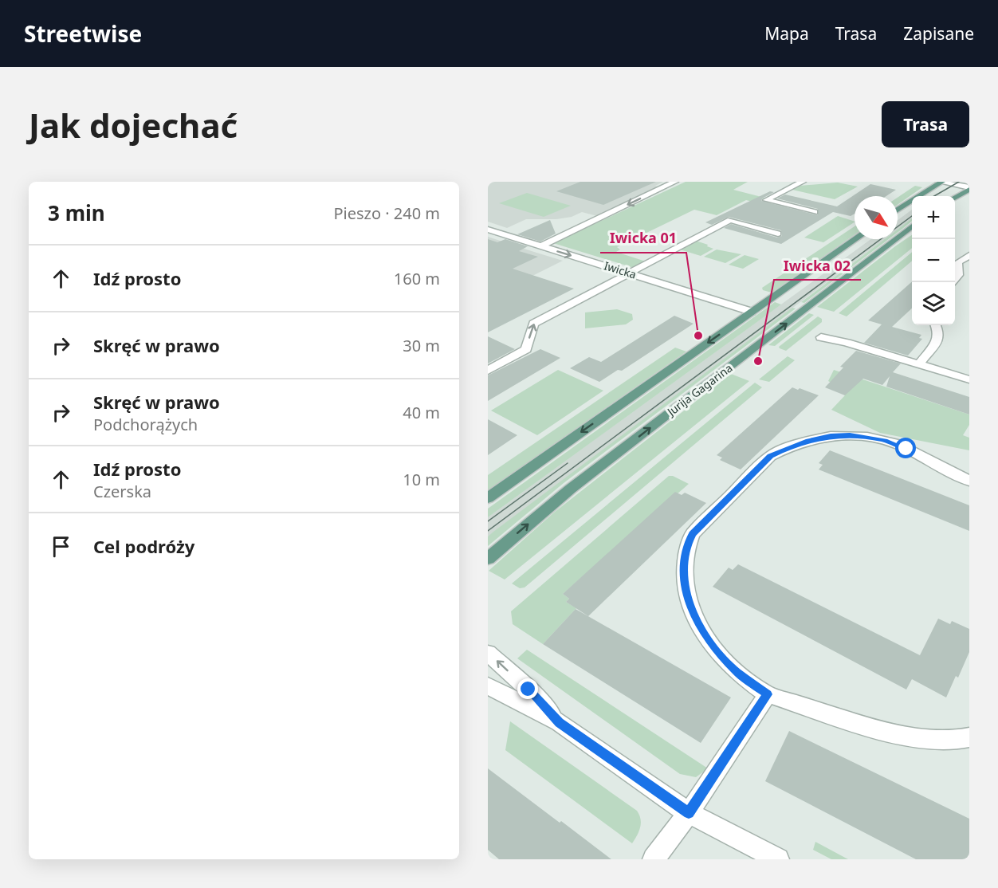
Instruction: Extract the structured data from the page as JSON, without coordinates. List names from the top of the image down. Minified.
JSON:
{"streets":{"main road":["Jurija Gagarina"],"street":["Iwicka"]},"places":["Iwicka 01","Iwicka 02"],"north":"bottom right","page":{"header":"Streetwise","nav":["Mapa","Trasa","Zapisane"],"buttons":"Trasa","title":"Jak dojechać","heading":["3 min","Pieszo · 240 m"],"map_buttons":["+","−"],"list":[["Idź prosto","160 m"],["Skręć w prawo","30 m"],["Skręć w prawo","Podchorążych","40 m"],["Idź prosto","Czerska","10 m"],"Cel podróży"]}}
